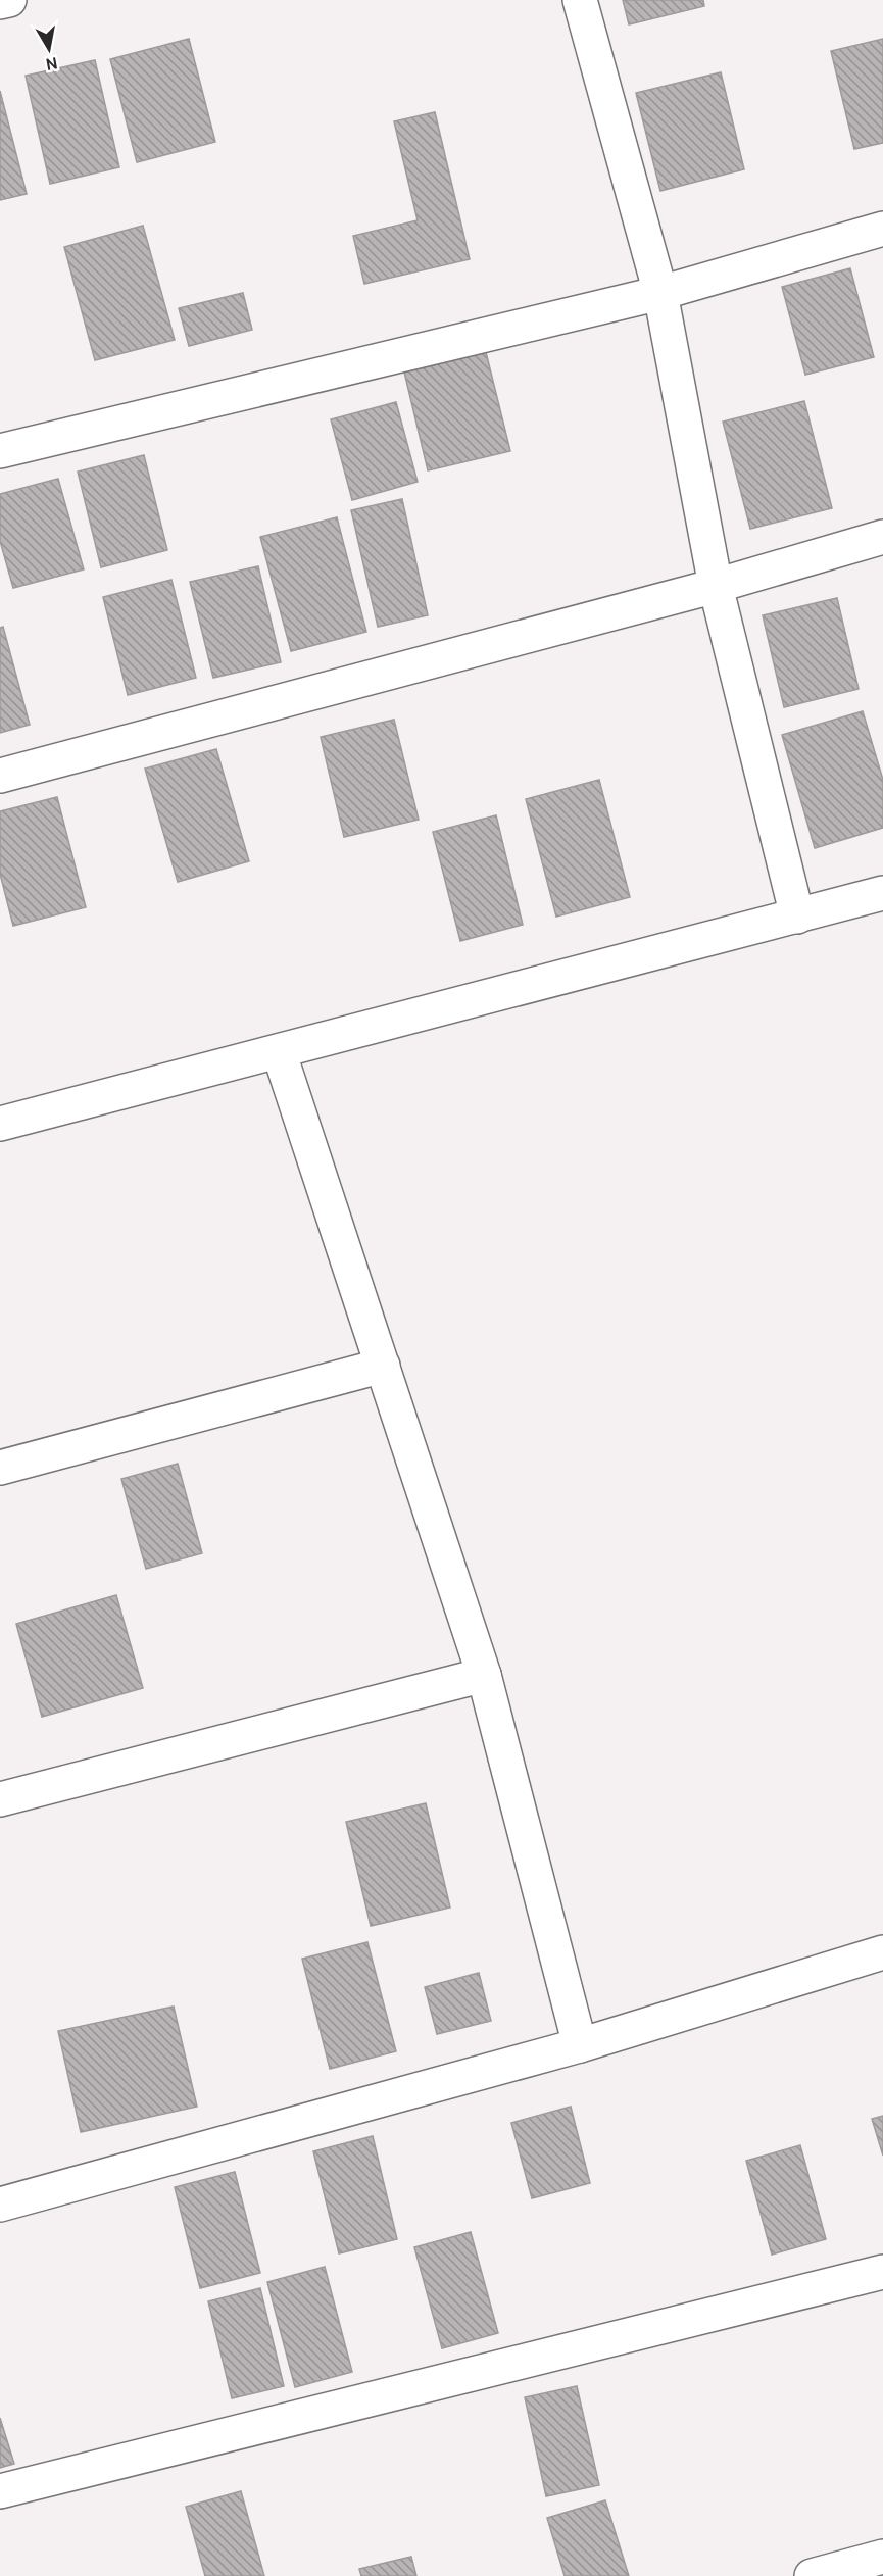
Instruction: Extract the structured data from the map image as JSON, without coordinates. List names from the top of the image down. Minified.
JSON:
{"north":"bottom"}
